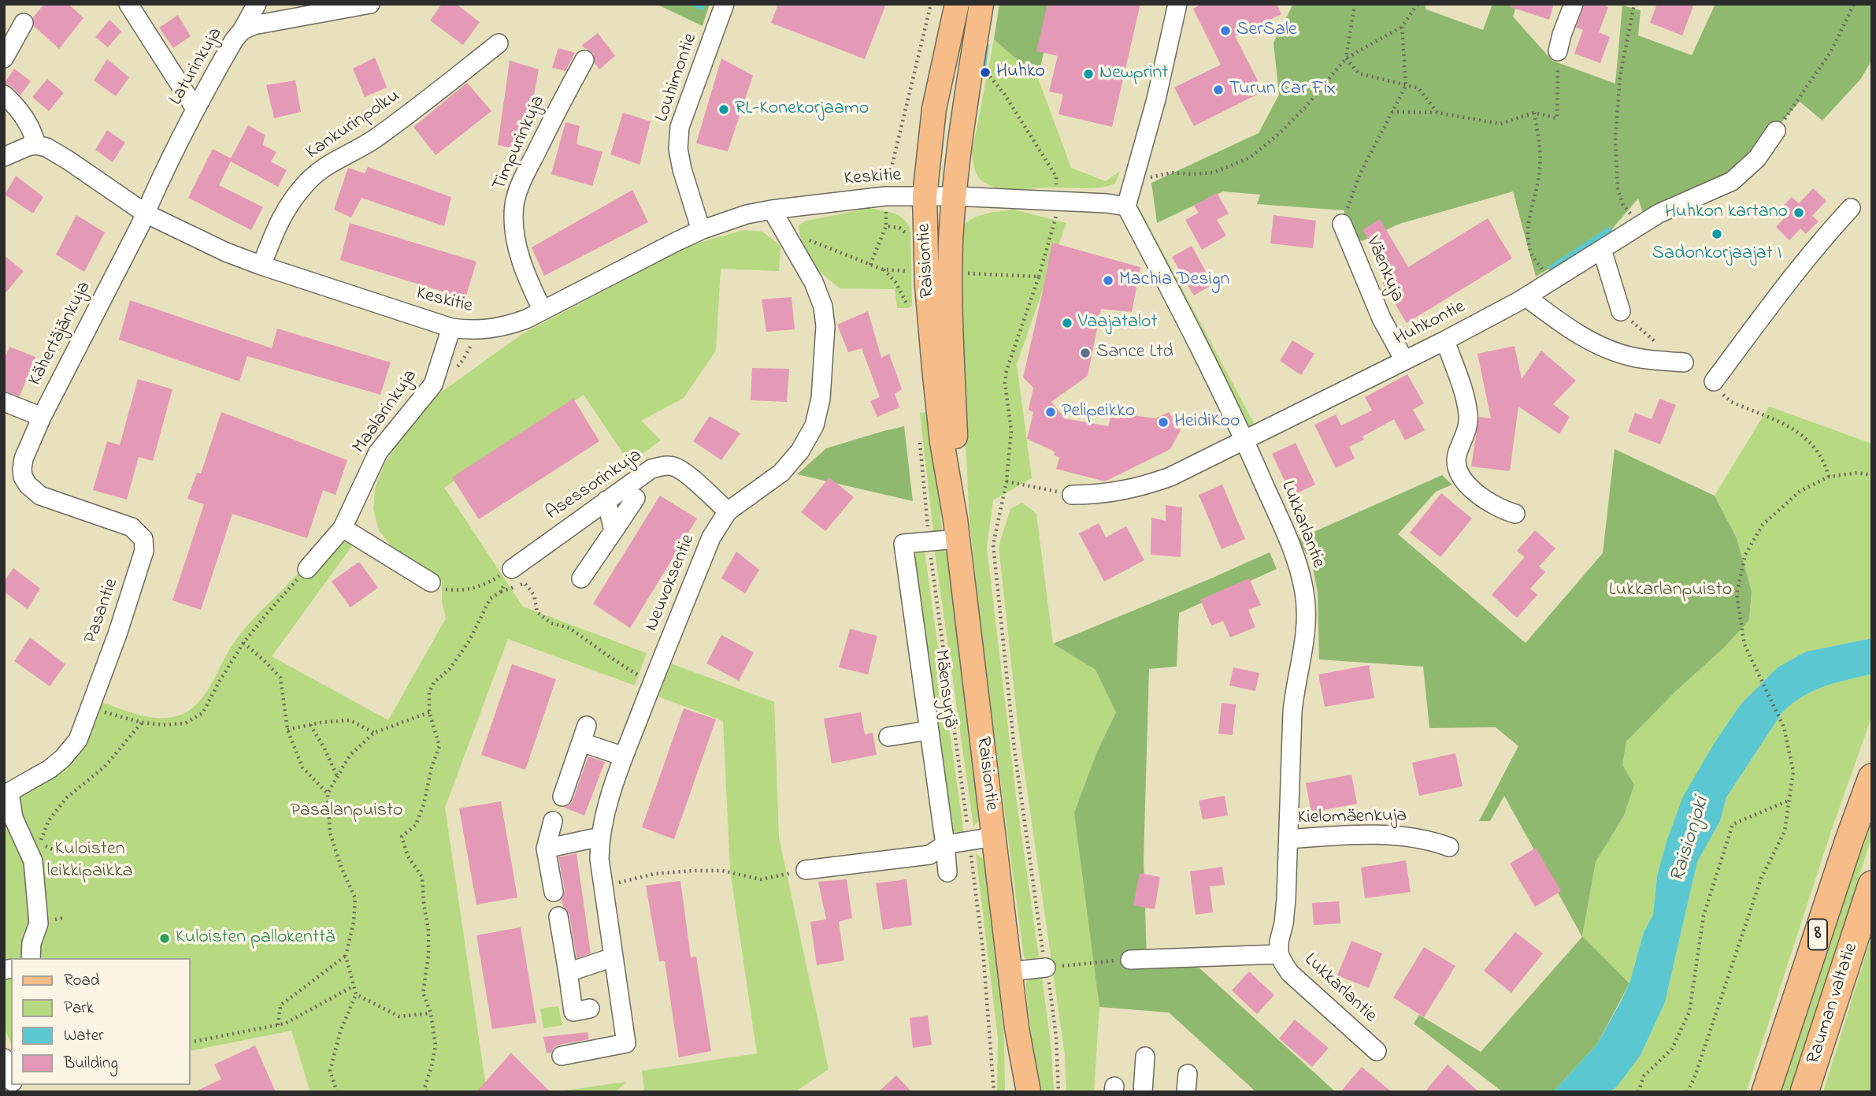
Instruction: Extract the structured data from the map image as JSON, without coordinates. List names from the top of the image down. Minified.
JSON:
{"streets":{"highway":["8","Rauman valtatie"],"main road":["Raisiontie"],"street":["Laturinkuja","Louhimontie","Kankurinpolku","Timpurinkuja","Keskitie","Väenkuja","Huhkontie","Kähertäjänkuja","Maalarinkuja","Asessorinkuja","Lukkarlantie","Neuvoksentie","Pasantie","Mäensyrjä","Kielomäenkuja"]},"crossings":[["Laturinkuja","Keskitie"],["Laturinkuja","Kähertäjänkuja"],["Louhimontie","Keskitie"],["Kankurinpolku","Keskitie"],["Timpurinkuja","Keskitie"],["Keskitie","Raisiontie"],["Keskitie","Kähertäjänkuja"],["Keskitie","Maalarinkuja"],["Keskitie","Neuvoksentie"],["Raisiontie","Mäensyrjä"],["Väenkuja","Huhkontie"],["Huhkontie","Lukkarlantie"],["Kähertäjänkuja","Pasantie"],["Asessorinkuja","Neuvoksentie"],["Lukkarlantie","Kielomäenkuja"]],"water":["Raisionjoki"],"parks":["Lukkarlanpuisto","Pasalanpuisto","Kuloisten leikkipaikka"],"places":["SerSale","Huhko","Newprint","Turun Car Fix","RL-Konekorjaamo","Huhkon kartano","Sadonkorjaajat I","Machia Design","Vaajatalot","Sance Ltd","Pelipeikko","HeidiKoo","Kuloisten pallokenttä"],"legend":["Road","Park","Water","Building"]}
